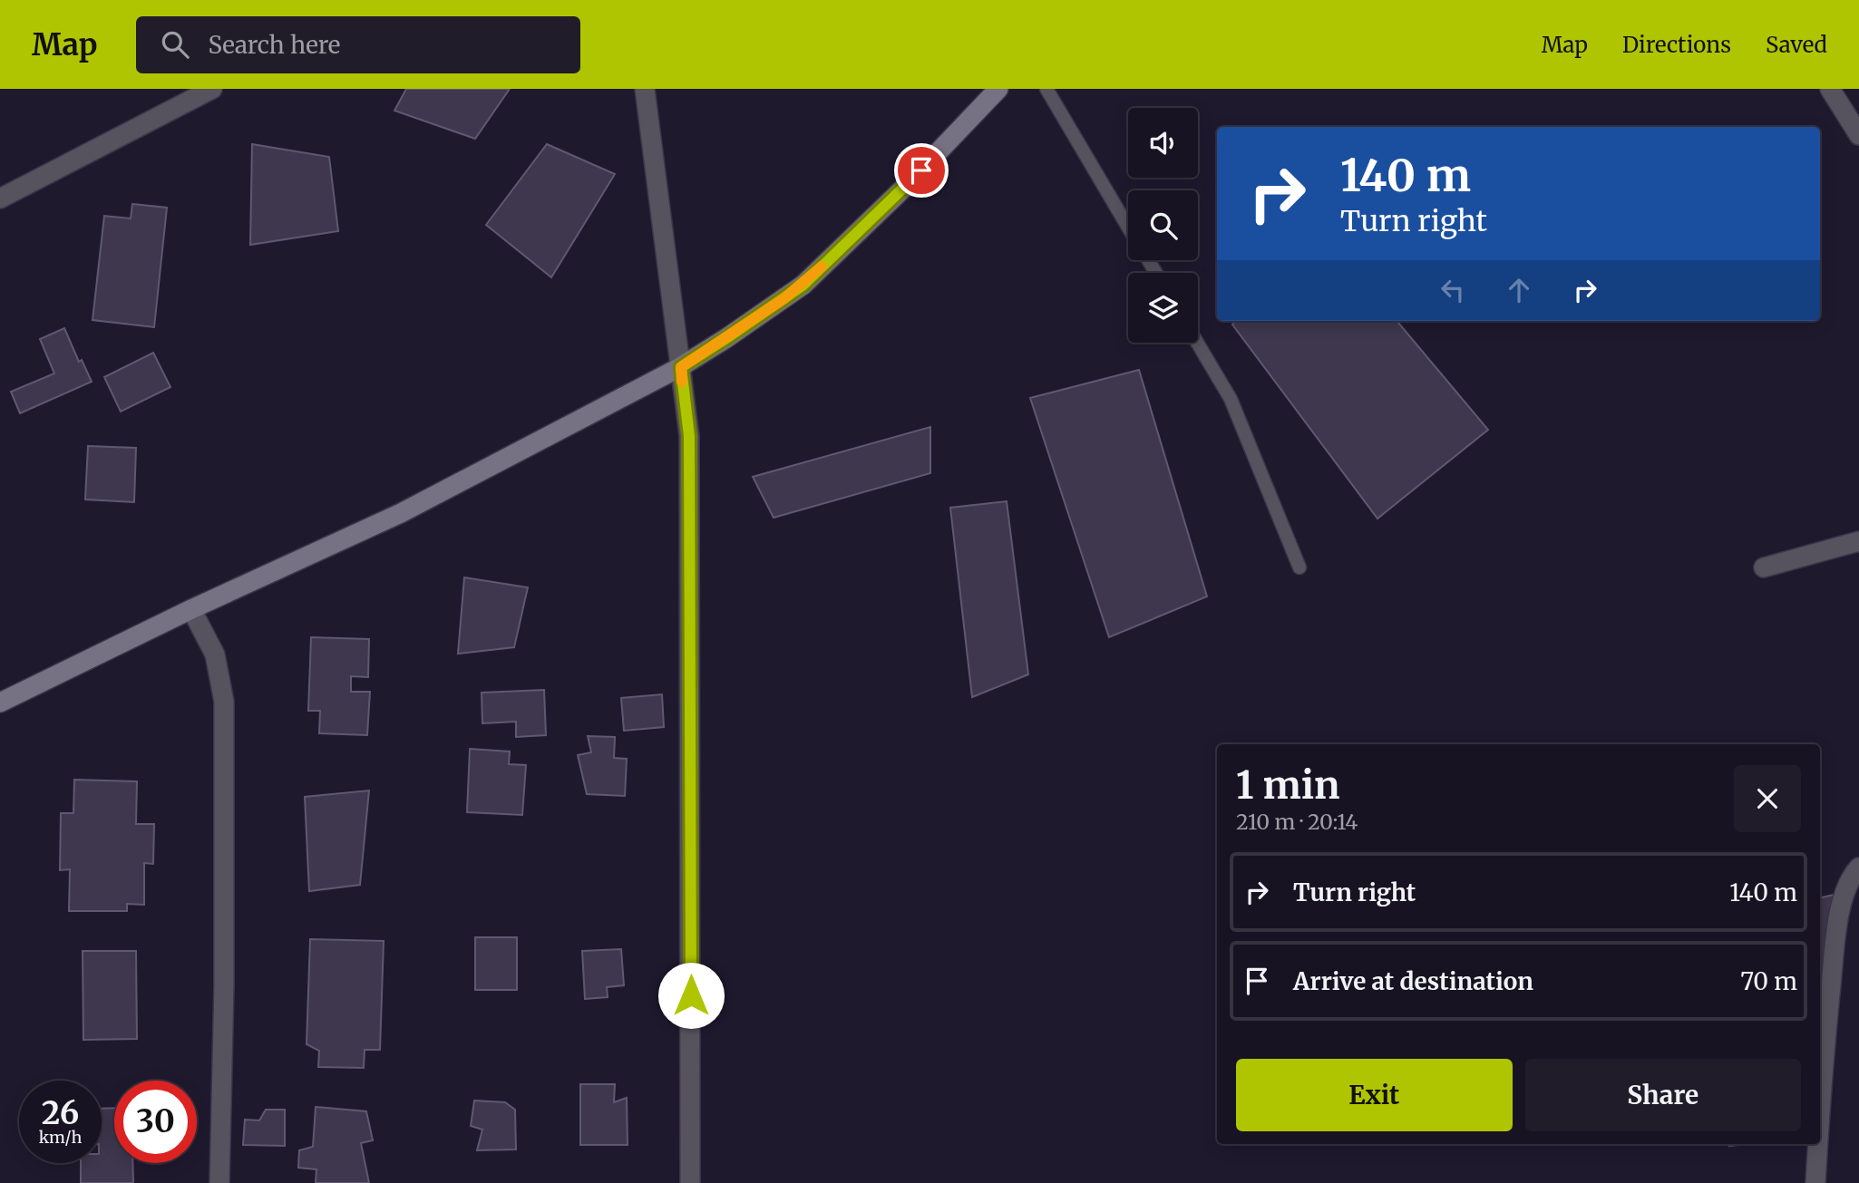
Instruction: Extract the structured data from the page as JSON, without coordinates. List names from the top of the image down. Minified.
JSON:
{"page":{"header":"Map","search":"Search here","nav":["Map","Directions","Saved"],"turn":["140 m","Turn right"],"heading":["1 min","210 m · 20:14"],"list":[{"name":"Turn right","value":"140 m"},{"name":"Arrive at destination","value":"70 m"}],"buttons":["Exit","Share"],"speed":"26 km/h","limit":"30"}}
